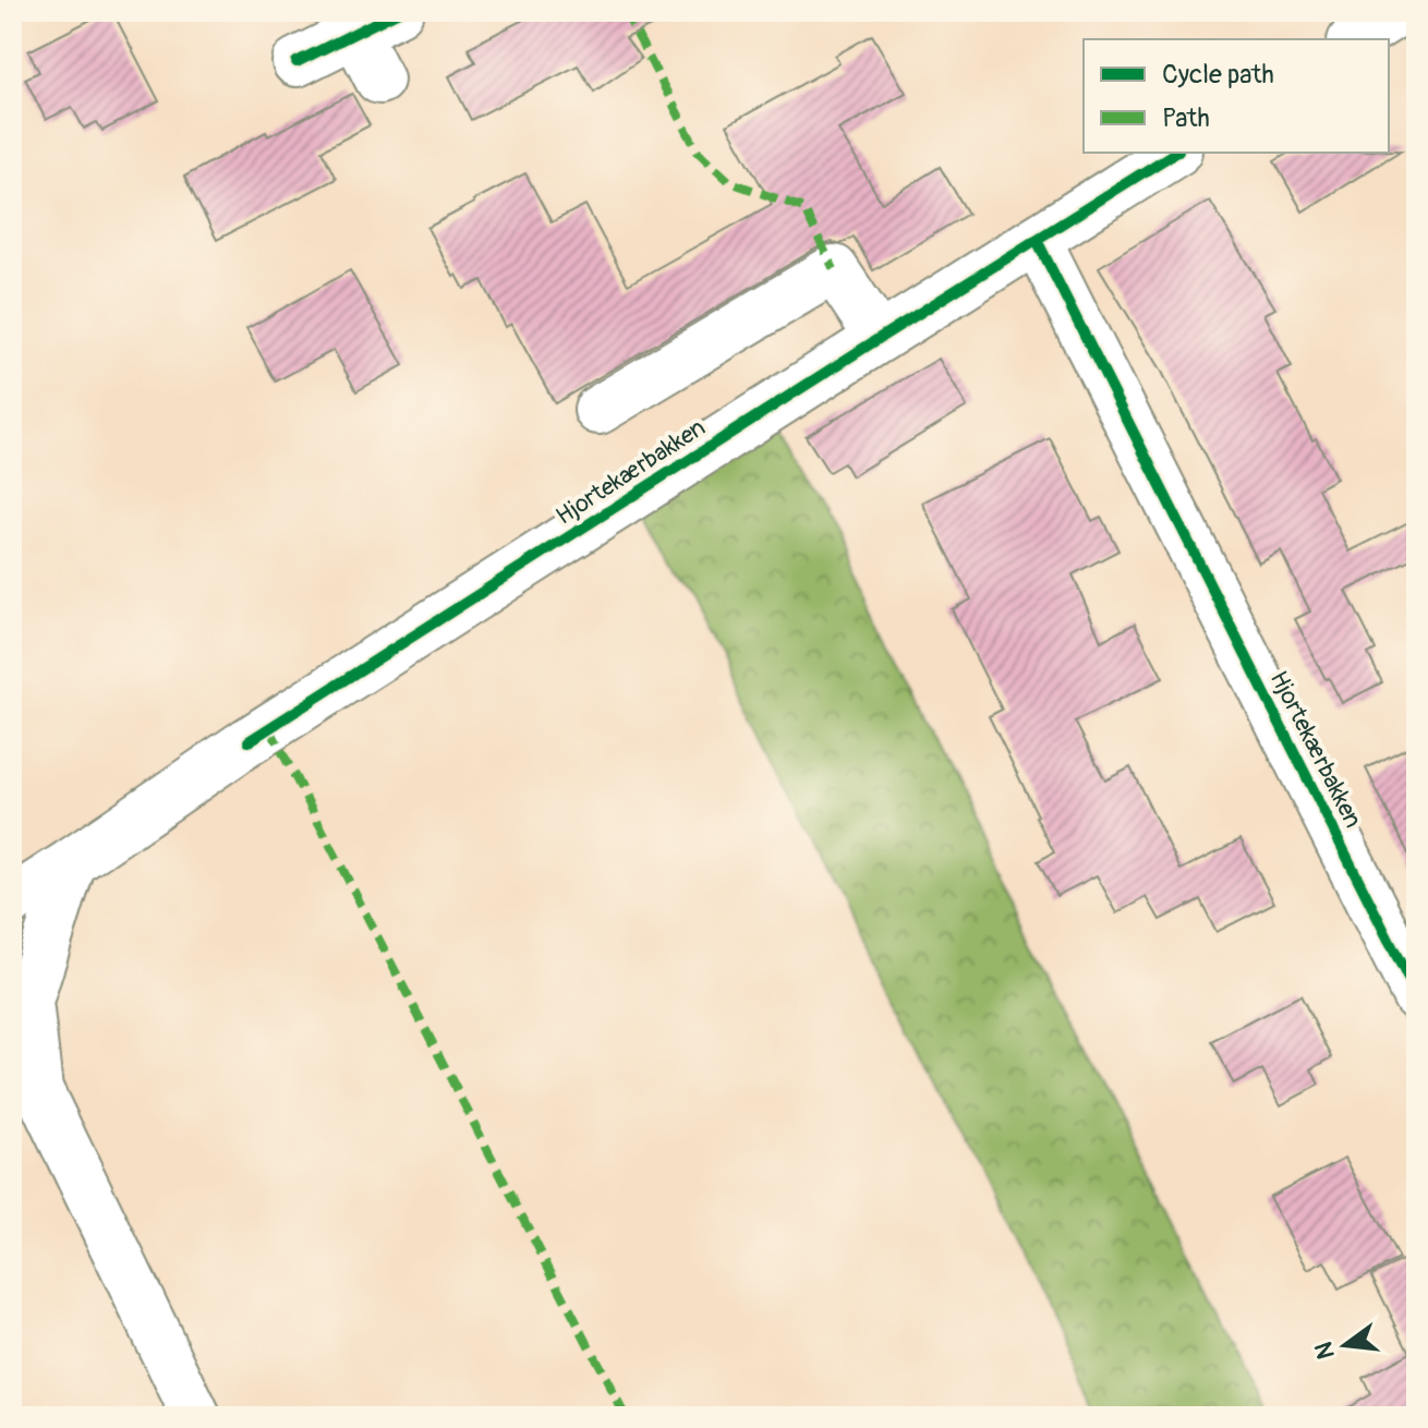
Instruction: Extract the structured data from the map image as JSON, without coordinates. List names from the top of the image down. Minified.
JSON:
{"streets":{"street":["Hjortekærbakken"]},"legend":["Cycle path","Path"],"north":"left"}
